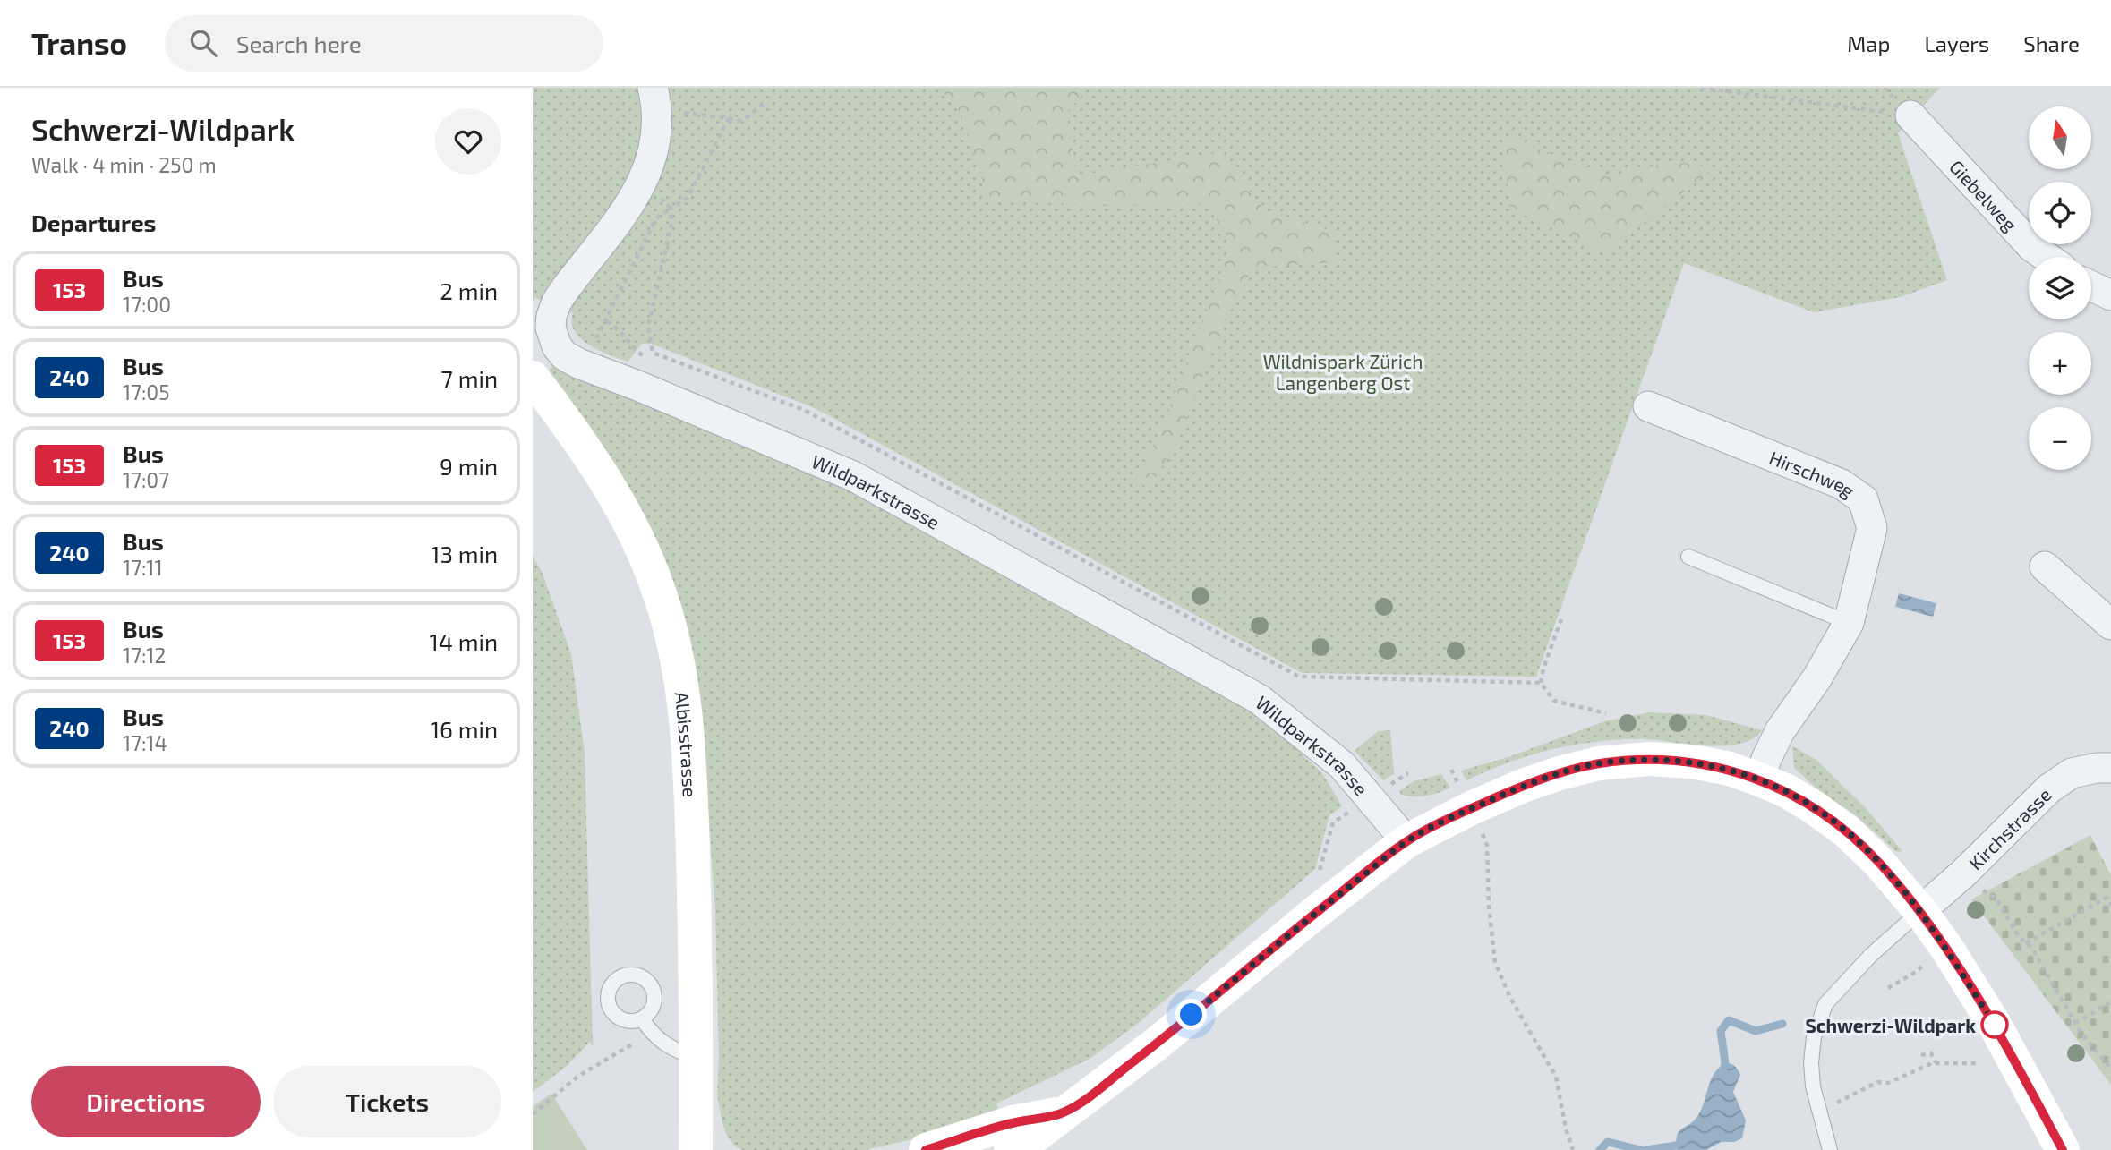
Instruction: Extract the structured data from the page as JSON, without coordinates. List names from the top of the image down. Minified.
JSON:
{"streets":{"main road":["Albisstrasse"],"street":["Giebelweg","Hirschweg","Wildparkstrasse","Kirchstrasse"]},"parks":["Wildnispark Zürich Langenberg Ost"],"places":["Schwerzi-Wildpark"],"lines":["bus line 153"],"north":"top","page":{"header":"Transo","search":"Search here","nav":["Map","Layers","Share"],"heading":[["Schwerzi-Wildpark","Walk · 4 min · 250 m"],"Departures"],"map_buttons":["+","−"],"list":[{"mark":"153","name":"Bus","note":"17:00","value":"2 min"},{"mark":"240","name":"Bus","note":"17:05","value":"7 min"},{"mark":"153","name":"Bus","note":"17:07","value":"9 min"},{"mark":"240","name":"Bus","note":"17:11","value":"13 min"},{"mark":"153","name":"Bus","note":"17:12","value":"14 min"},{"mark":"240","name":"Bus","note":"17:14","value":"16 min"}],"buttons":["Directions","Tickets"]}}
